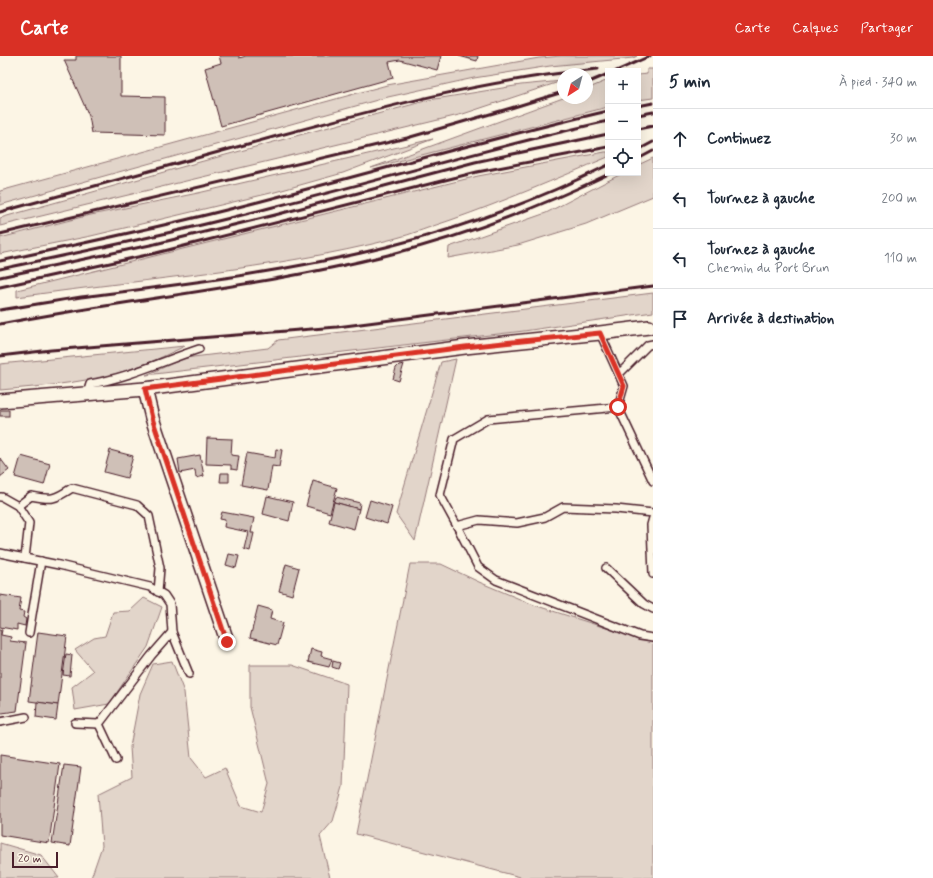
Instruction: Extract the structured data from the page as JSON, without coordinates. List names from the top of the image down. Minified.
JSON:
{"scale_bar":"20 m","north":"bottom left","page":{"header":"Carte","nav":["Carte","Calques","Partager"],"heading":["5 min","À pied · 340 m"],"map_buttons":["+","−"],"list":[["Continuez","30 m"],["Tournez à gauche","200 m"],["Tournez à gauche","Chemin du Port Brun","110 m"],"Arrivée à destination"],"scale":"20 m"}}
